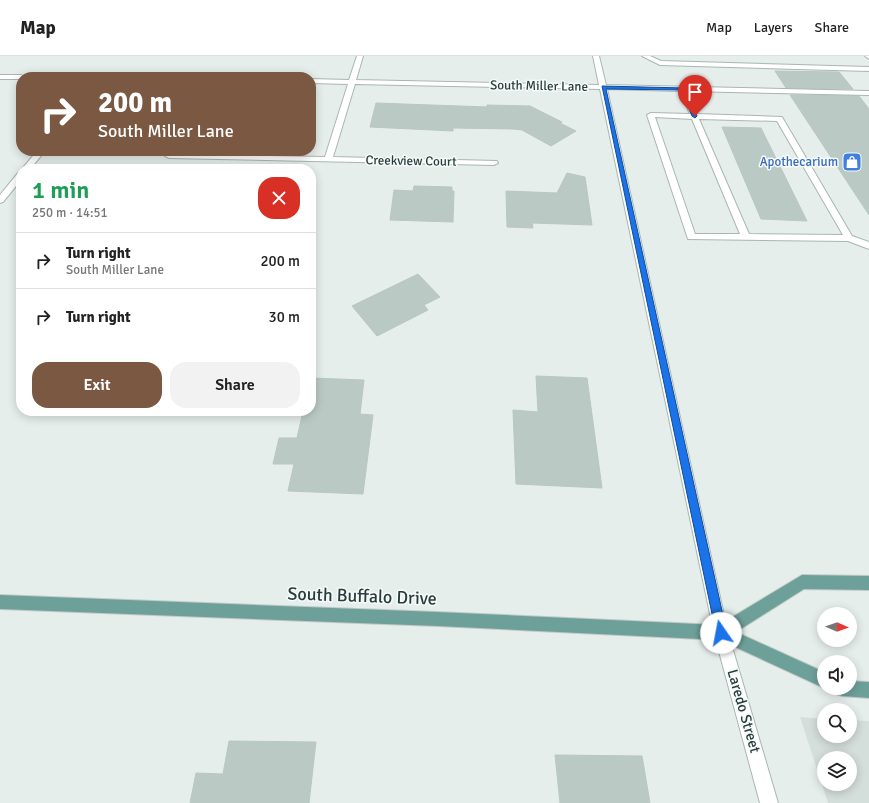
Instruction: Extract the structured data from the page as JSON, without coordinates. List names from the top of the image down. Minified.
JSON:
{"streets":{"main road":["South Buffalo Drive"],"street":["South Miller Lane","Creekview Court","Laredo Street"]},"crossings":[["South Miller Lane","Laredo Street"],["South Buffalo Drive","Laredo Street"]],"places":{"shop":["Apothecarium"]},"north":"right","page":{"header":"Map","nav":["Map","Layers","Share"],"turn":["200 m","South Miller Lane"],"heading":["1 min","250 m · 14:51"],"list":[{"name":"Turn right","note":"South Miller Lane","value":"200 m"},{"name":"Turn right","value":"30 m"}],"buttons":["Exit","Share"]}}
